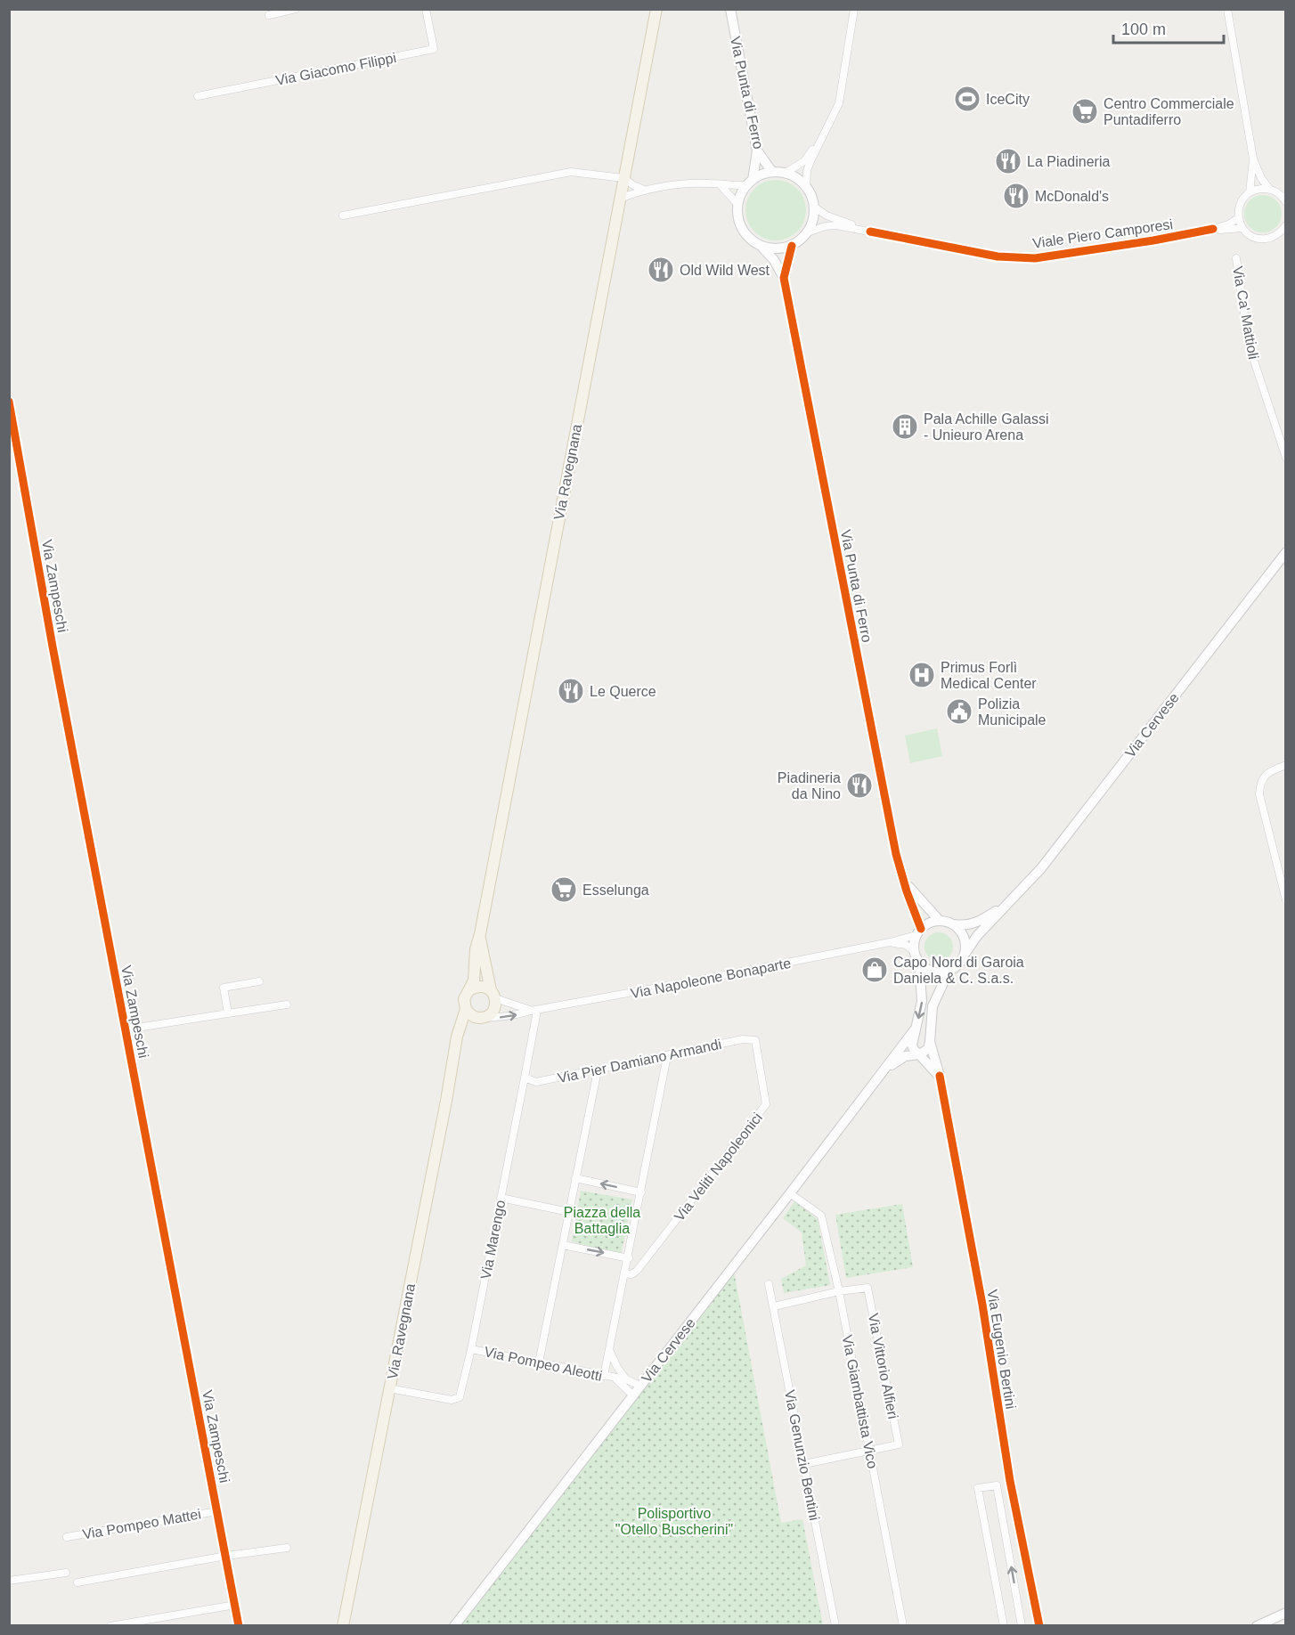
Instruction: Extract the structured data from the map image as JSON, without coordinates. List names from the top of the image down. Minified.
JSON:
{"streets":{"main road":["Via Ravegnana"],"street":["Via Giacomo Filippi","Via Punta di Ferro","Viale Piero Camporesi","Via Ca' Mattioli","Via Zampeschi","Via Cervese","Via Napoleone Bonaparte","Via Pier Damiano Armandi","Via Veliti Napoleonici","Via Marengo","Via Eugenio Bertini","Via Pompeo Aleotti","Via Vittorio Alfieri","Via Giambattista Vico","Via Genunzio Bentini","Via Pompeo Mattei"]},"crossings":[["Via Punta di Ferro","Viale Piero Camporesi"],["Via Punta di Ferro","Via Cervese"],["Via Punta di Ferro","Via Napoleone Bonaparte"],["Via Ravegnana","Via Napoleone Bonaparte"],["Via Ravegnana","Via Marengo"],["Via Zampeschi","Via Pompeo Mattei"],["Via Cervese","Via Napoleone Bonaparte"],["Via Cervese","Via Eugenio Bertini"],["Via Cervese","Via Pompeo Aleotti"],["Via Cervese","Via Giambattista Vico"],["Via Napoleone Bonaparte","Via Marengo"],["Via Pier Damiano Armandi","Via Veliti Napoleonici"],["Via Pier Damiano Armandi","Via Marengo"],["Via Marengo","Via Pompeo Aleotti"],["Via Vittorio Alfieri","Via Giambattista Vico"]],"parks":["Piazza della Battaglia","Polisportivo \"Otello Buscherini\""],"places":{"sports":["IceCity"],"supermarket":["Centro Commerciale Puntadiferro","Esselunga"],"restaurant":["La Piadineria","McDonald's","Old Wild West","Le Querce","Piadineria da Nino"],"building":["Pala Achille Galassi - Unieuro Arena"],"hospital":["Primus Forlì Medical Center"],"public building":["Polizia Municipale"],"shop":["Capo Nord di Garoia Daniela & C. S.a.s."]},"scale_bar":"100 m"}
